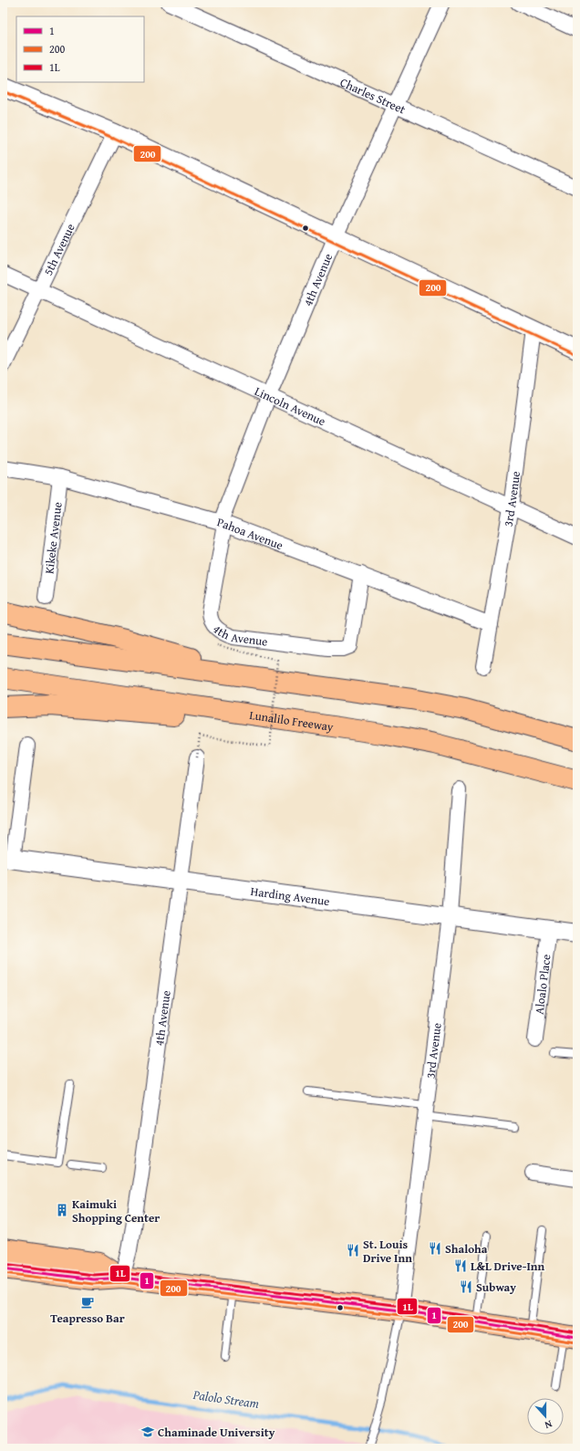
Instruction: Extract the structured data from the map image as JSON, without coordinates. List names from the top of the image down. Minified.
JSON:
{"streets":{"main road":["Lunalilo Freeway"],"street":["Charles Street","5th Avenue","4th Avenue","Lincoln Avenue","3rd Avenue","Pahoa Avenue","Kikeke Avenue","Harding Avenue","Aloalo Place"]},"crossings":[["Charles Street","4th Avenue"],["5th Avenue","Lincoln Avenue"],["4th Avenue","Lincoln Avenue"],["4th Avenue","Pahoa Avenue"],["4th Avenue","Harding Avenue"],["Lincoln Avenue","3rd Avenue"],["3rd Avenue","Pahoa Avenue"],["3rd Avenue","Harding Avenue"],["Pahoa Avenue","Kikeke Avenue"],["Harding Avenue","Aloalo Place"]],"water":["Palolo Stream"],"places":{"building":["Kaimuki Shopping Center"],"restaurant":["Shaloha","St. Louis Drive Inn","L&L Drive-Inn","Subway"],"cafe":["Teapresso Bar"],"school or university":["Chaminade University"]},"lines":["transit line 200","transit line 1L","transit line 1"],"legend":["1","200","1L"],"north":"bottom"}
